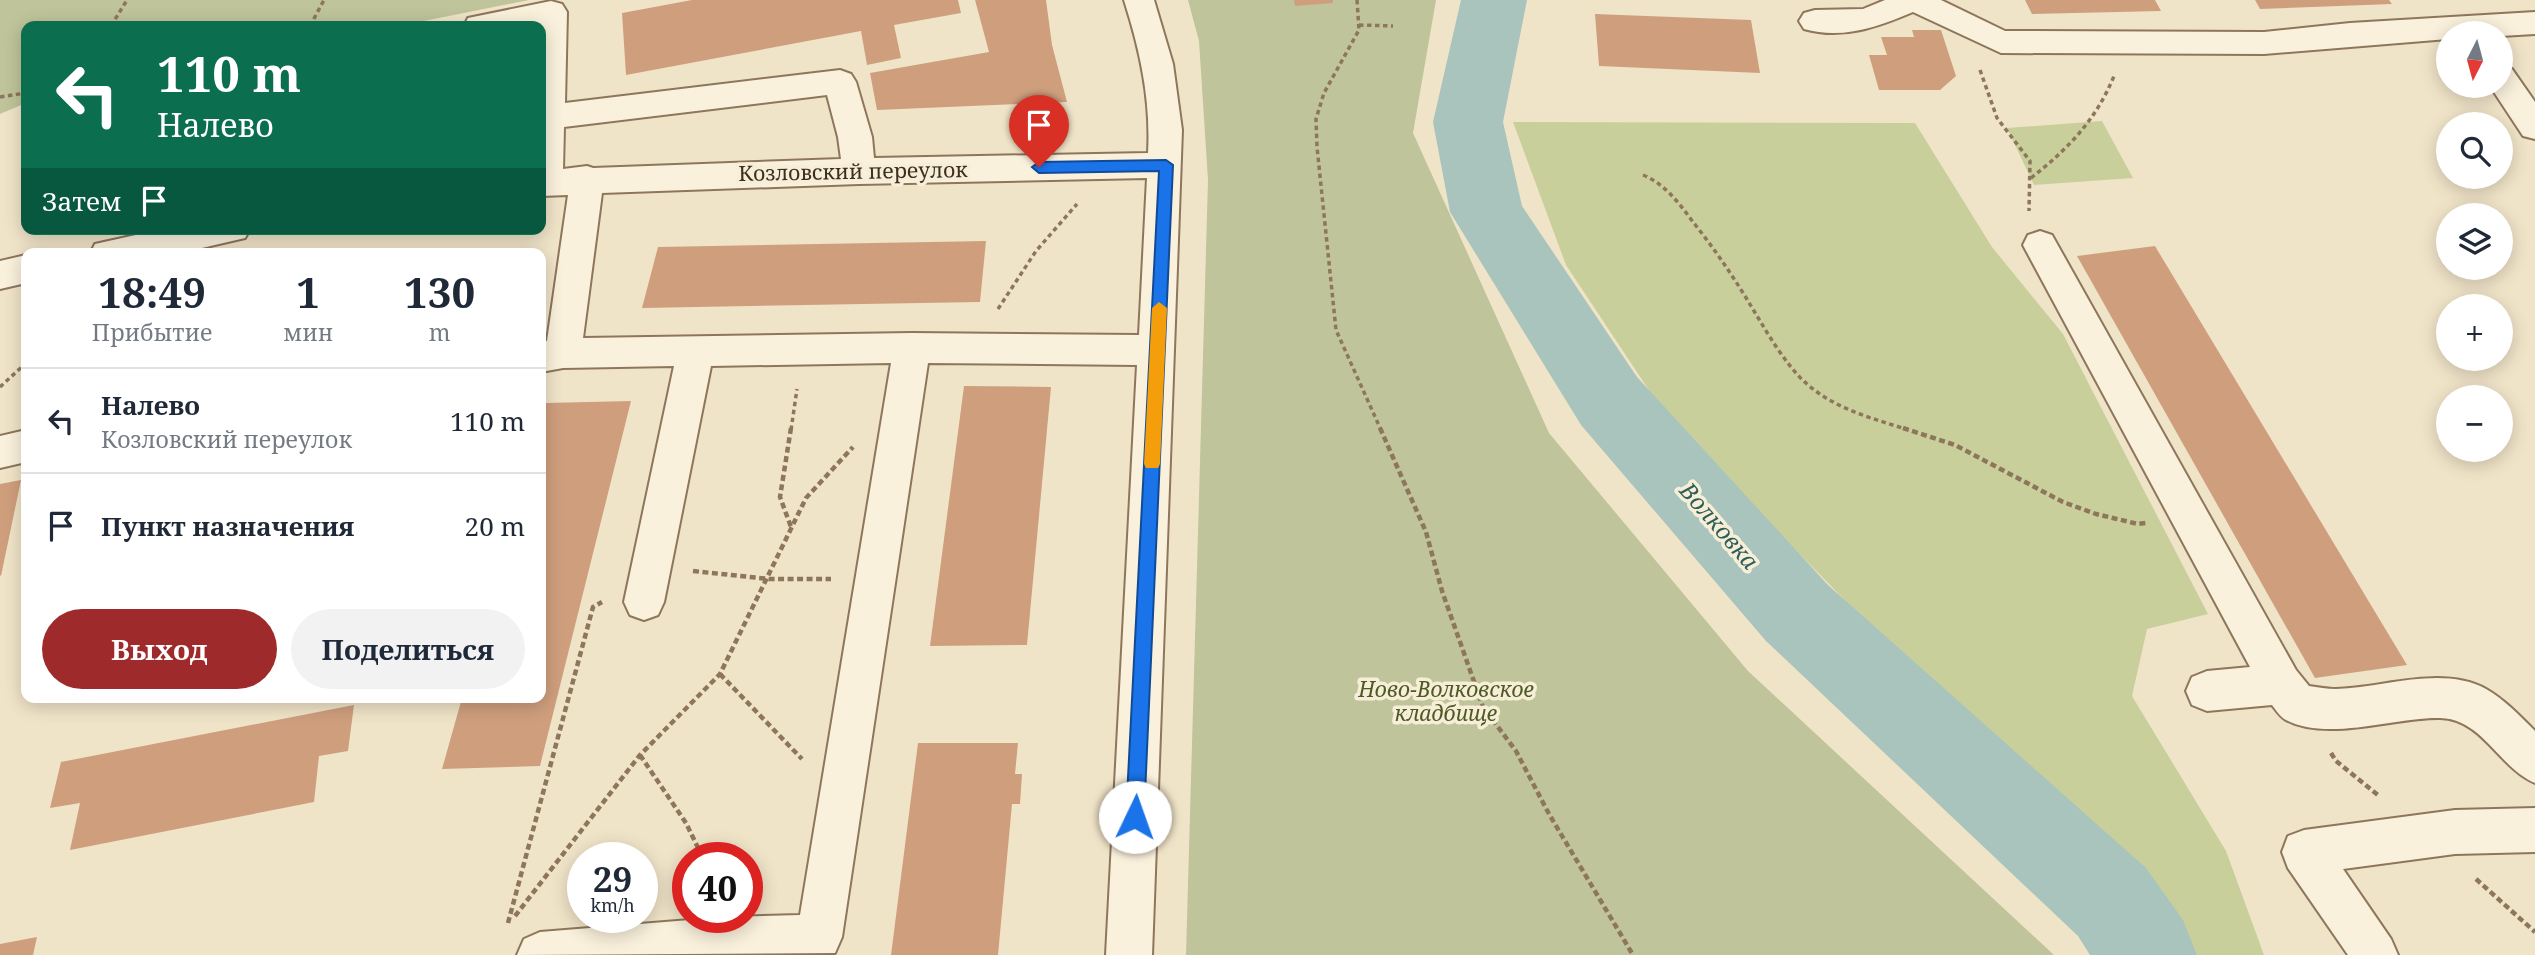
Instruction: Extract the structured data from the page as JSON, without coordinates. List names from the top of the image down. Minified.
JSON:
{"streets":{"street":["Козловский переулок"]},"water":["Волковка"],"parks":["Ново-Волковское кладбище"],"north":"bottom","page":{"map_buttons":["+","−"],"turn":["110 m","Налево"],"then":"Затем","eta":["18:49","Прибытие","1","мин","130","m"],"list":[{"name":"Налево","note":"Козловский переулок","value":"110 m"},{"name":"Пункт назначения","value":"20 m"}],"buttons":["Выход","Поделиться"],"speed":"29 km/h","limit":"40"}}
